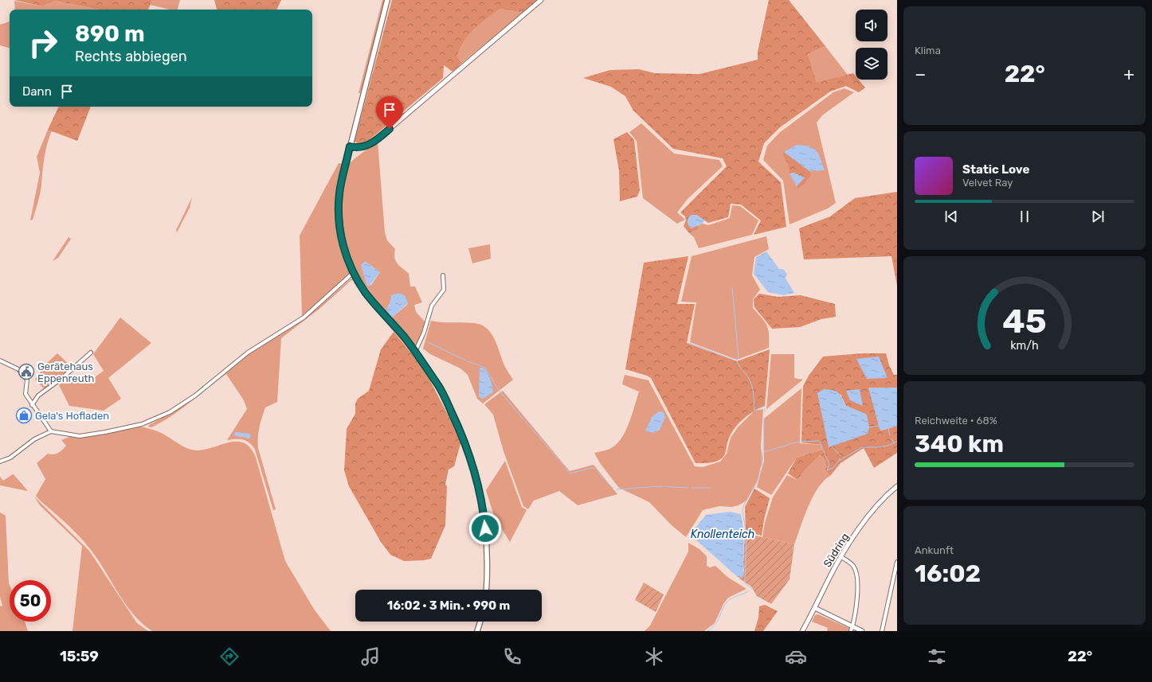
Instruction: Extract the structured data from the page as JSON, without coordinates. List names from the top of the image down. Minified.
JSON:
{"streets":{"street":["Südring"]},"water":["Knollenteich"],"places":{"public building":["Gerätehaus Eppenreuth"],"shop":["Gela's Hofladen"]},"page":{"tile":["Klima",["Reichweite · 68%","340 km"],["Ankunft","16:02"]],"turn":["890 m","Rechts abbiegen"],"heat":["−","22°","+"],"then":"Dann","song":["Static Love","Velvet Ray"],"limit":"50","trip":"16:02 · 3 Min. · 990 m","tabs":["15:59","22°"],"gauge":["45","km/h"]}}
